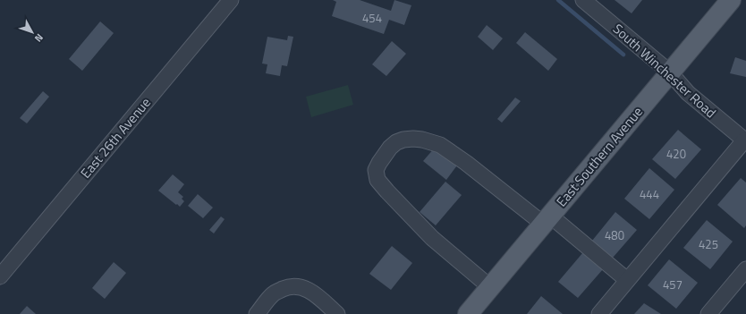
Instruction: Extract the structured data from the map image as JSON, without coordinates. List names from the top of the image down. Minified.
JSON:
{"streets":{"main road":["East Southern Avenue"],"street":["South Winchester Road","East 26th Avenue"]},"crossings":[["South Winchester Road","East Southern Avenue"]],"house_numbers":["454","420","444","480","425","457"],"north":"bottom right"}
